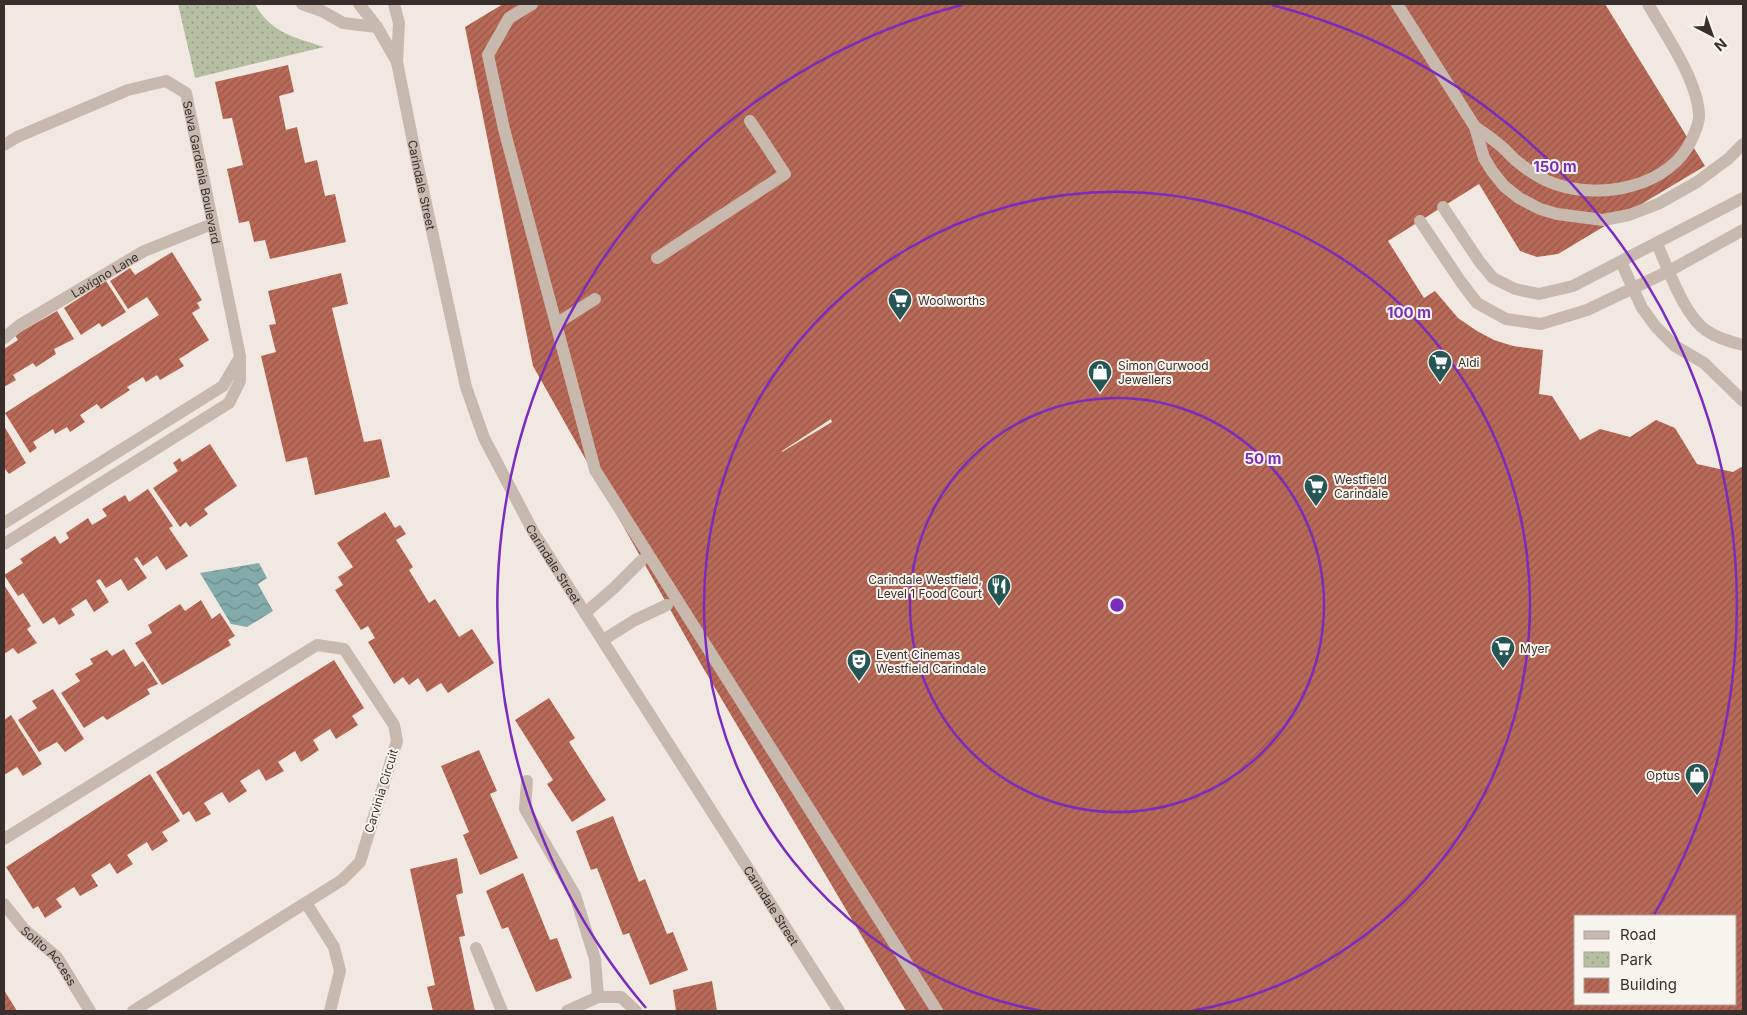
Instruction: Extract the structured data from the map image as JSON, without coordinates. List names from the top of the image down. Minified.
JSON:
{"streets":{"street":["Selva Gardenia Boulevard","Carindale Street","Lavigno Lane","Carvinia Circuit","Solito Access"]},"crossings":[["Selva Gardenia Boulevard","Lavigno Lane"]],"places":{"supermarket":["Woolworths","Aldi","Westfield Carindale","Myer"],"shop":["Simon Curwood Jewellers","Optus"],"restaurant":["Carindale Westfield, Level 1 Food Court"],"theatre":["Event Cinemas Westfield Carindale"]},"legend":["Road","Park","Building"],"north":"bottom right","rings":["150 m","100 m","50 m"]}
